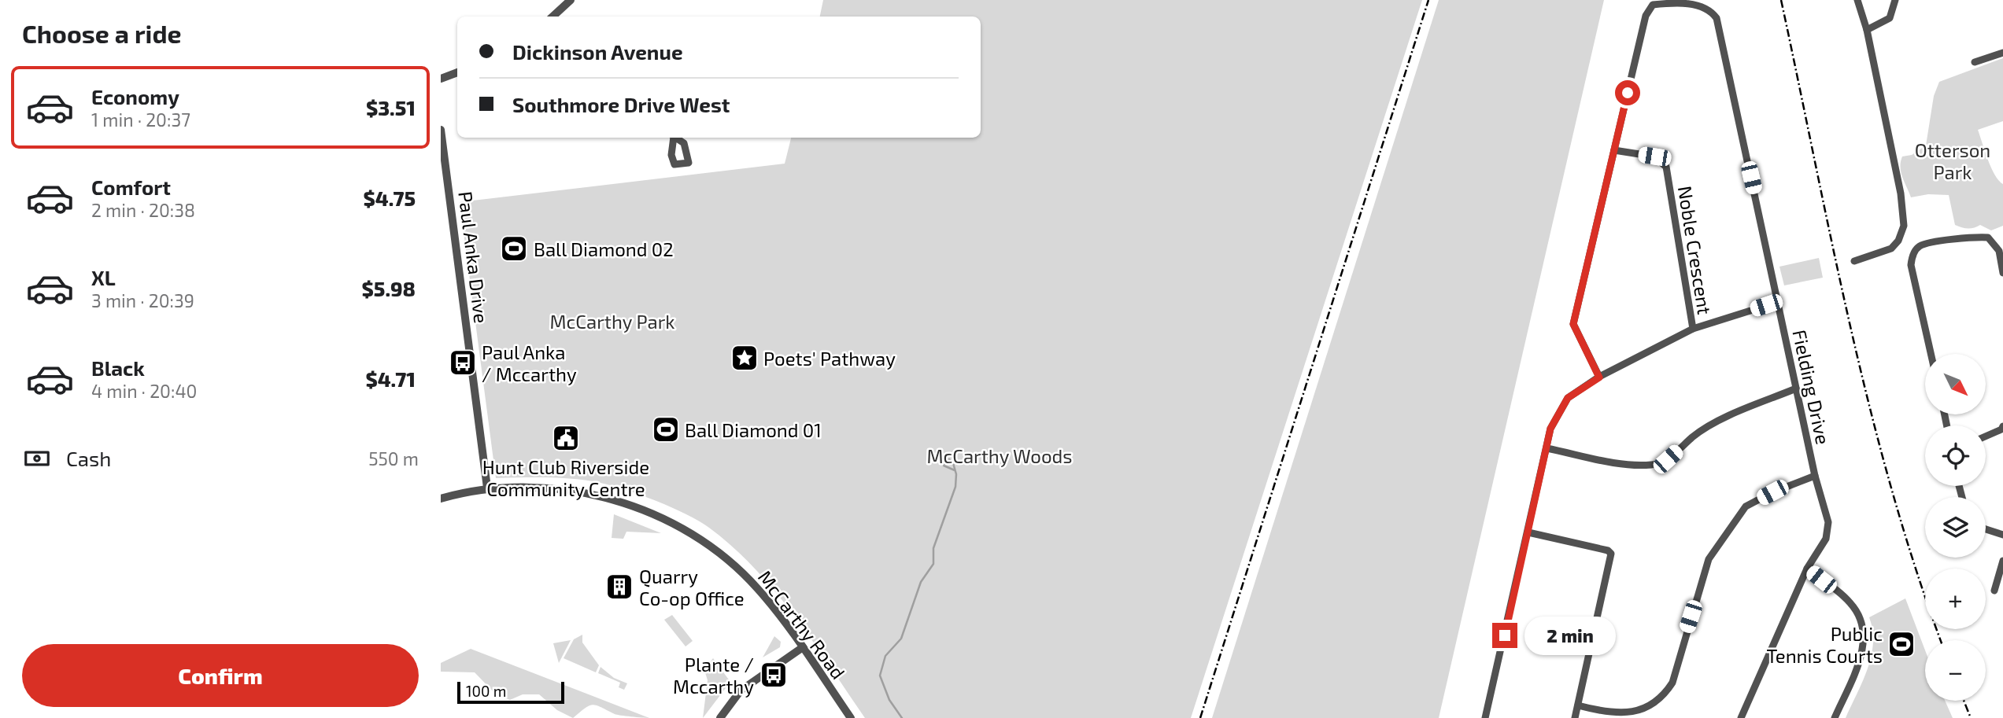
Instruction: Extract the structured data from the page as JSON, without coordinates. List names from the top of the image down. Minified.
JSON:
{"streets":{"street":["Noble Crescent","Paul Anka Drive","Fielding Drive","McCarthy Road"]},"crossings":[["Paul Anka Drive","McCarthy Road"]],"parks":["Otterson Park","McCarthy Park","McCarthy Woods"],"places":{"sports":["Ball Diamond 02","Ball Diamond 01","Public Tennis Courts"],"place":["Poets' Pathway"],"bus stop":["Paul Anka / Mccarthy","Plante / Mccarthy"],"public building":["Hunt Club Riverside Community Centre"],"building":["Quarry Co-op Office"]},"scale_bar":"100 m","north":"bottom right","page":{"heading":"Choose a ride","banner":["Dickinson Avenue","Southmore Drive West"],"list":[{"name":"Economy","note":"1 min · 20:37","value":"$3.51"},{"name":"Comfort","note":"2 min · 20:38","value":"$4.75"},{"name":"XL","note":"3 min · 20:39","value":"$5.98"},{"name":"Black","note":"4 min · 20:40","value":"$4.71"}],"map_buttons":["+","−"],"pay":["Cash","550 m"],"bubble":"2 min","buttons":"Confirm","scale":"100 m"}}
